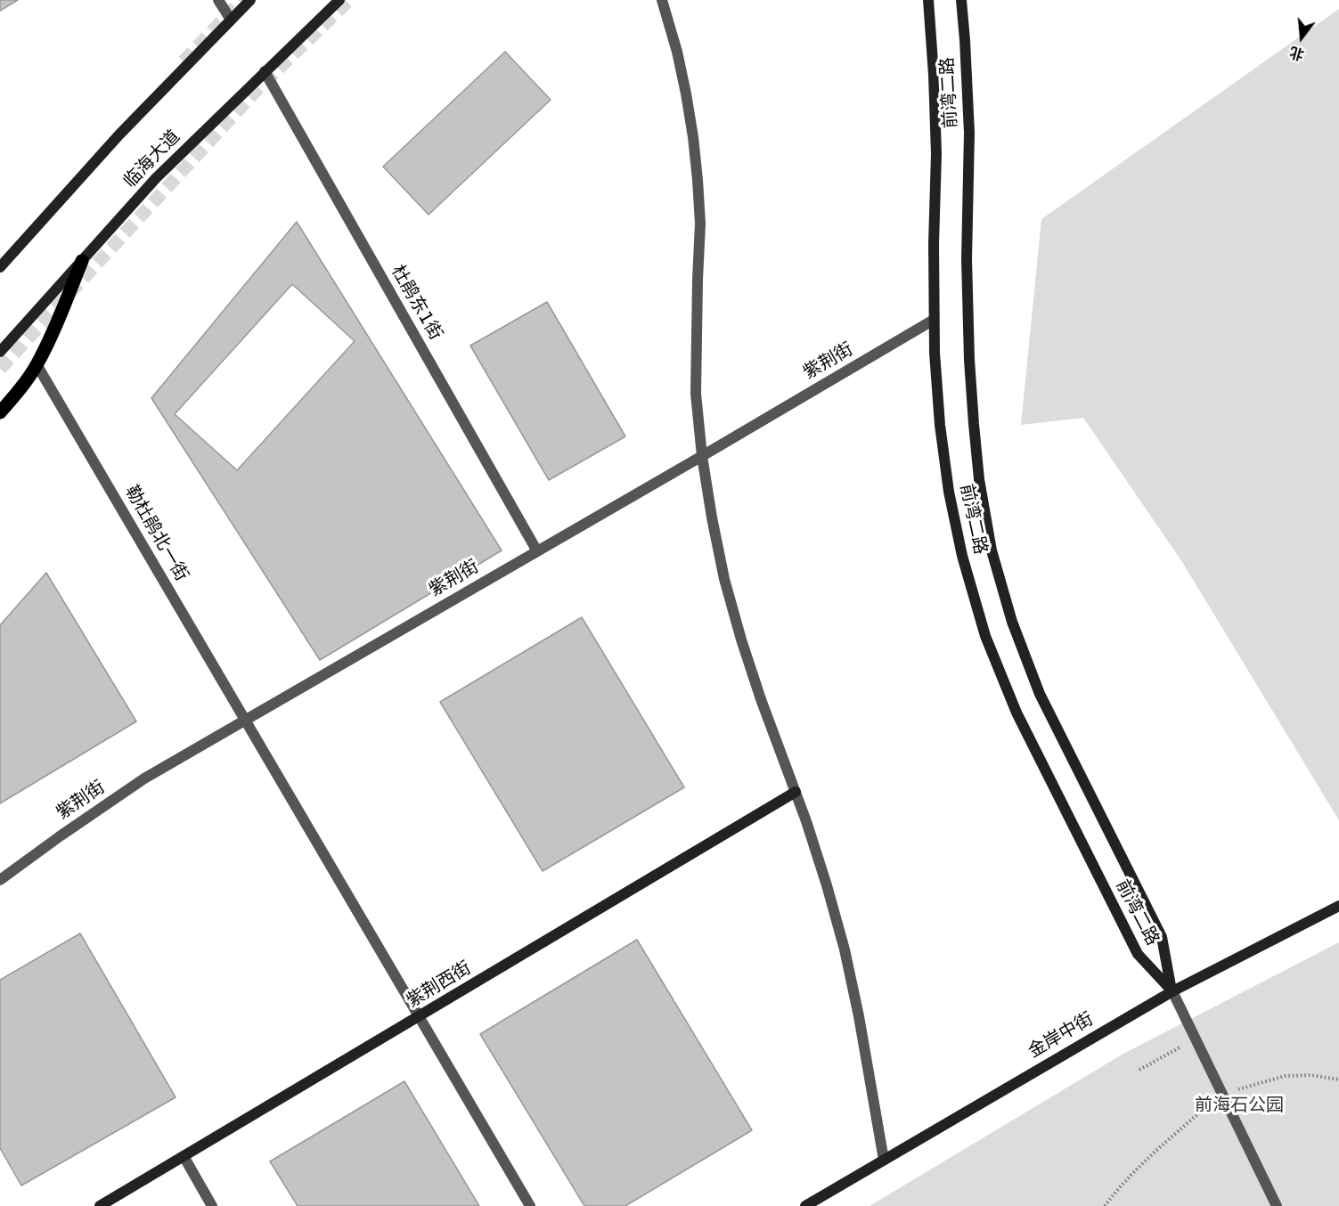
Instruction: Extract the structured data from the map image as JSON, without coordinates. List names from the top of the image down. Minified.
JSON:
{"streets":{"street":["前湾二路","临海大道","杜鹃东1街","紫荆街","勒杜鹃北一街","紫荆西街","金岸中街"]},"crossings":[["前湾二路","紫荆街"],["前湾二路","金岸中街"],["临海大道","杜鹃东1街"],["杜鹃东1街","紫荆街"],["紫荆街","勒杜鹃北一街"],["勒杜鹃北一街","紫荆西街"]],"parks":["前海石公园"],"north":"bottom"}
